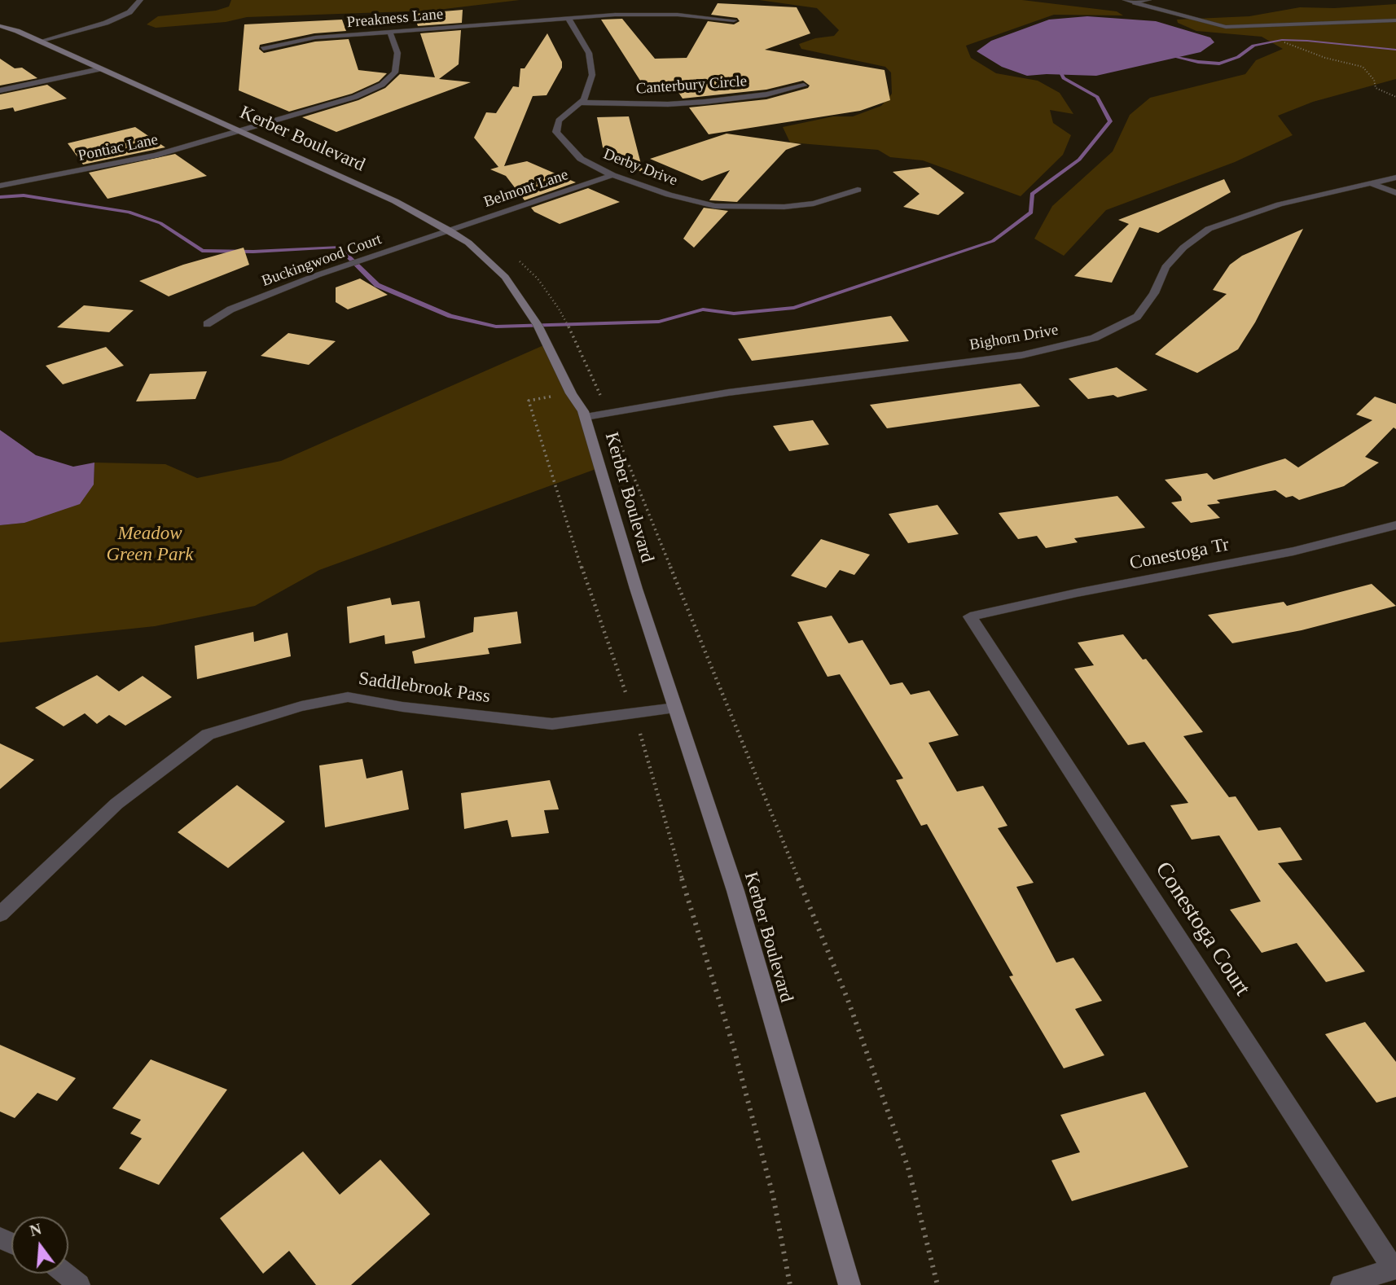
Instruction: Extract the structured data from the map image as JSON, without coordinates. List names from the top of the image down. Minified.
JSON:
{"streets":{"street":["Preakness Lane","Canterbury Circle","Kerber Boulevard","Pontiac Lane","Derby Drive","Belmont Lane","Buckingwood Court","Bighorn Drive","Conestoga Tr","Saddlebrook Pass","Conestoga Court"]},"crossings":[["Preakness Lane","Pontiac Lane"],["Preakness Lane","Derby Drive"],["Canterbury Circle","Derby Drive"],["Kerber Boulevard","Pontiac Lane"],["Kerber Boulevard","Belmont Lane"],["Kerber Boulevard","Buckingwood Court"],["Kerber Boulevard","Bighorn Drive"],["Kerber Boulevard","Saddlebrook Pass"],["Derby Drive","Belmont Lane"],["Belmont Lane","Buckingwood Court"],["Conestoga Tr","Conestoga Court"]],"parks":["Meadow Green Park"],"north":"top"}
